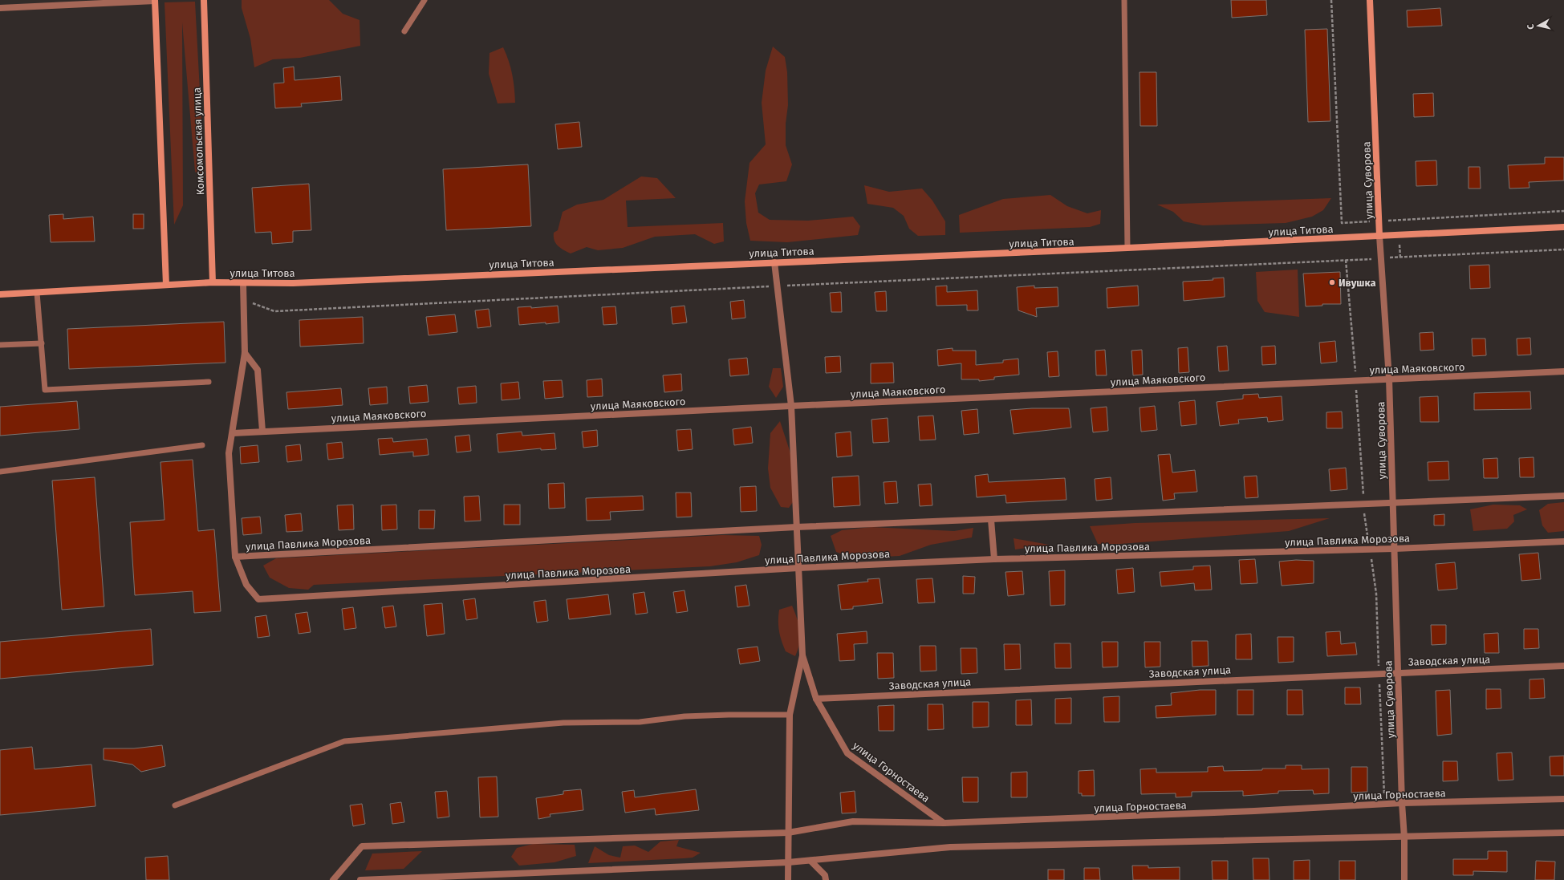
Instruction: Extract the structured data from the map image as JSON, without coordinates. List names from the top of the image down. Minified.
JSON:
{"streets":{"main road":["Комсомольская улица","улица Суворова","улица Титова"],"street":["улица Маяковского","улица Павлика Морозова","Заводская улица","улица Горностаева"]},"crossings":[["Комсомольская улица","улица Титова"],["улица Суворова","улица Титова"],["улица Суворова","улица Маяковского"],["улица Суворова","улица Павлика Морозова"],["улица Суворова","Заводская улица"],["улица Суворова","улица Горностаева"],["Заводская улица","улица Горностаева"]],"places":["Ивушка"],"north":"left"}
